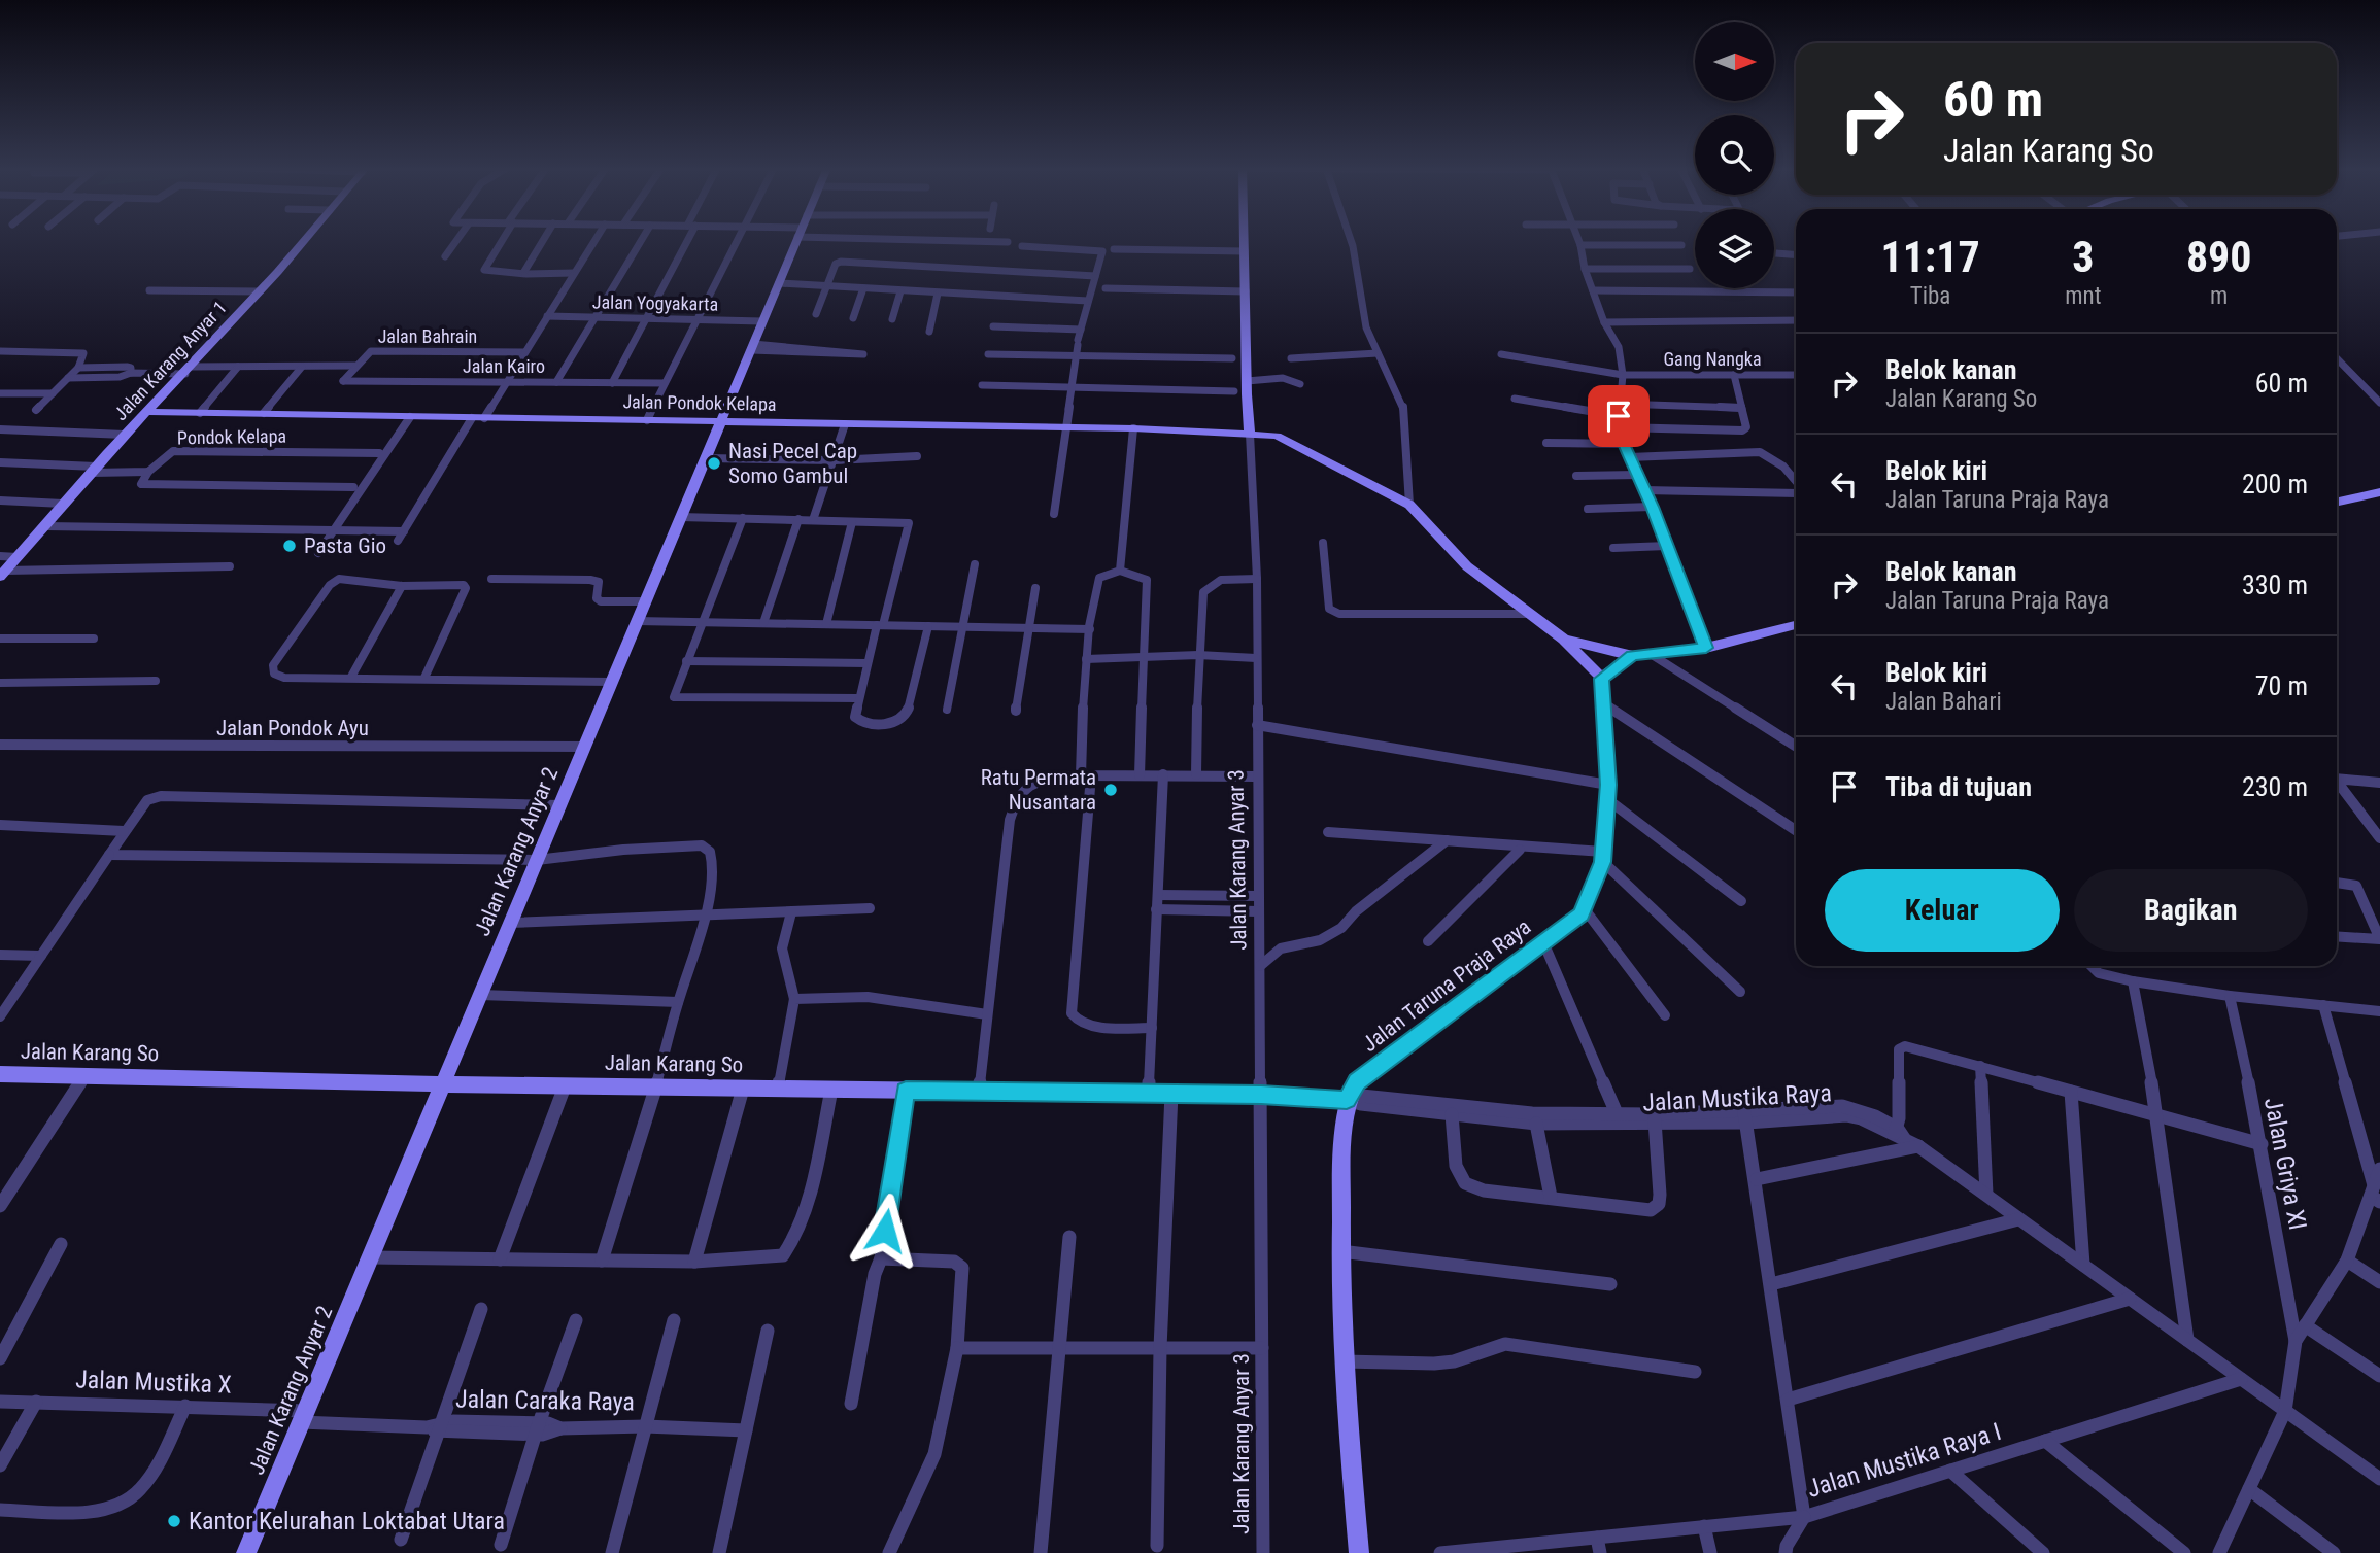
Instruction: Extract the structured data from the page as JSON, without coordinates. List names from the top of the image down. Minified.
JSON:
{"streets":{"street":["Jalan Yogyakarta","Jalan Bahrain","Gang Nangka","Jalan Karang Anyar 1","Jalan Kairo","Jalan Pondok Kelapa","Pondok Kelapa","Jalan Pondok Ayu","Jalan Karang Anyar 2","Jalan Karang Anyar 3","Jalan Taruna Praja Raya","Jalan Karang So","Jalan Mustika Raya","Jalan Griya XI","Jalan Mustika X","Jalan Caraka Raya","Jalan Mustika Raya I"]},"crossings":[["Jalan Yogyakarta","Jalan Karang Anyar 2"],["Jalan Bahrain","Jalan Kairo"],["Jalan Karang Anyar 1","Jalan Pondok Kelapa"],["Jalan Pondok Kelapa","Jalan Karang Anyar 2"],["Jalan Pondok Kelapa","Jalan Karang Anyar 3"],["Jalan Pondok Ayu","Jalan Karang Anyar 2"],["Jalan Karang Anyar 2","Jalan Karang So"],["Jalan Karang Anyar 2","Jalan Mustika X"],["Jalan Karang Anyar 2","Jalan Caraka Raya"],["Jalan Karang Anyar 3","Jalan Karang So"],["Jalan Taruna Praja Raya","Jalan Karang So"],["Jalan Taruna Praja Raya","Jalan Mustika Raya"],["Jalan Karang So","Jalan Mustika Raya"],["Jalan Mustika Raya","Jalan Mustika Raya I"],["Jalan Mustika X","Jalan Caraka Raya"]],"places":["Nasi Pecel Cap Somo Gambul","Pasta Gio","Ratu Permata Nusantara","Kantor Kelurahan Loktabat Utara"],"north":"right","page":{"turn":["60 m","Jalan Karang So"],"eta":["11:17","Tiba","3","mnt","890","m"],"list":[{"name":"Belok kanan","note":"Jalan Karang So","value":"60 m"},{"name":"Belok kiri","note":"Jalan Taruna Praja Raya","value":"200 m"},{"name":"Belok kanan","note":"Jalan Taruna Praja Raya","value":"330 m"},{"name":"Belok kiri","note":"Jalan Bahari","value":"70 m"},{"name":"Tiba di tujuan","value":"230 m"}],"buttons":["Keluar","Bagikan"]}}
